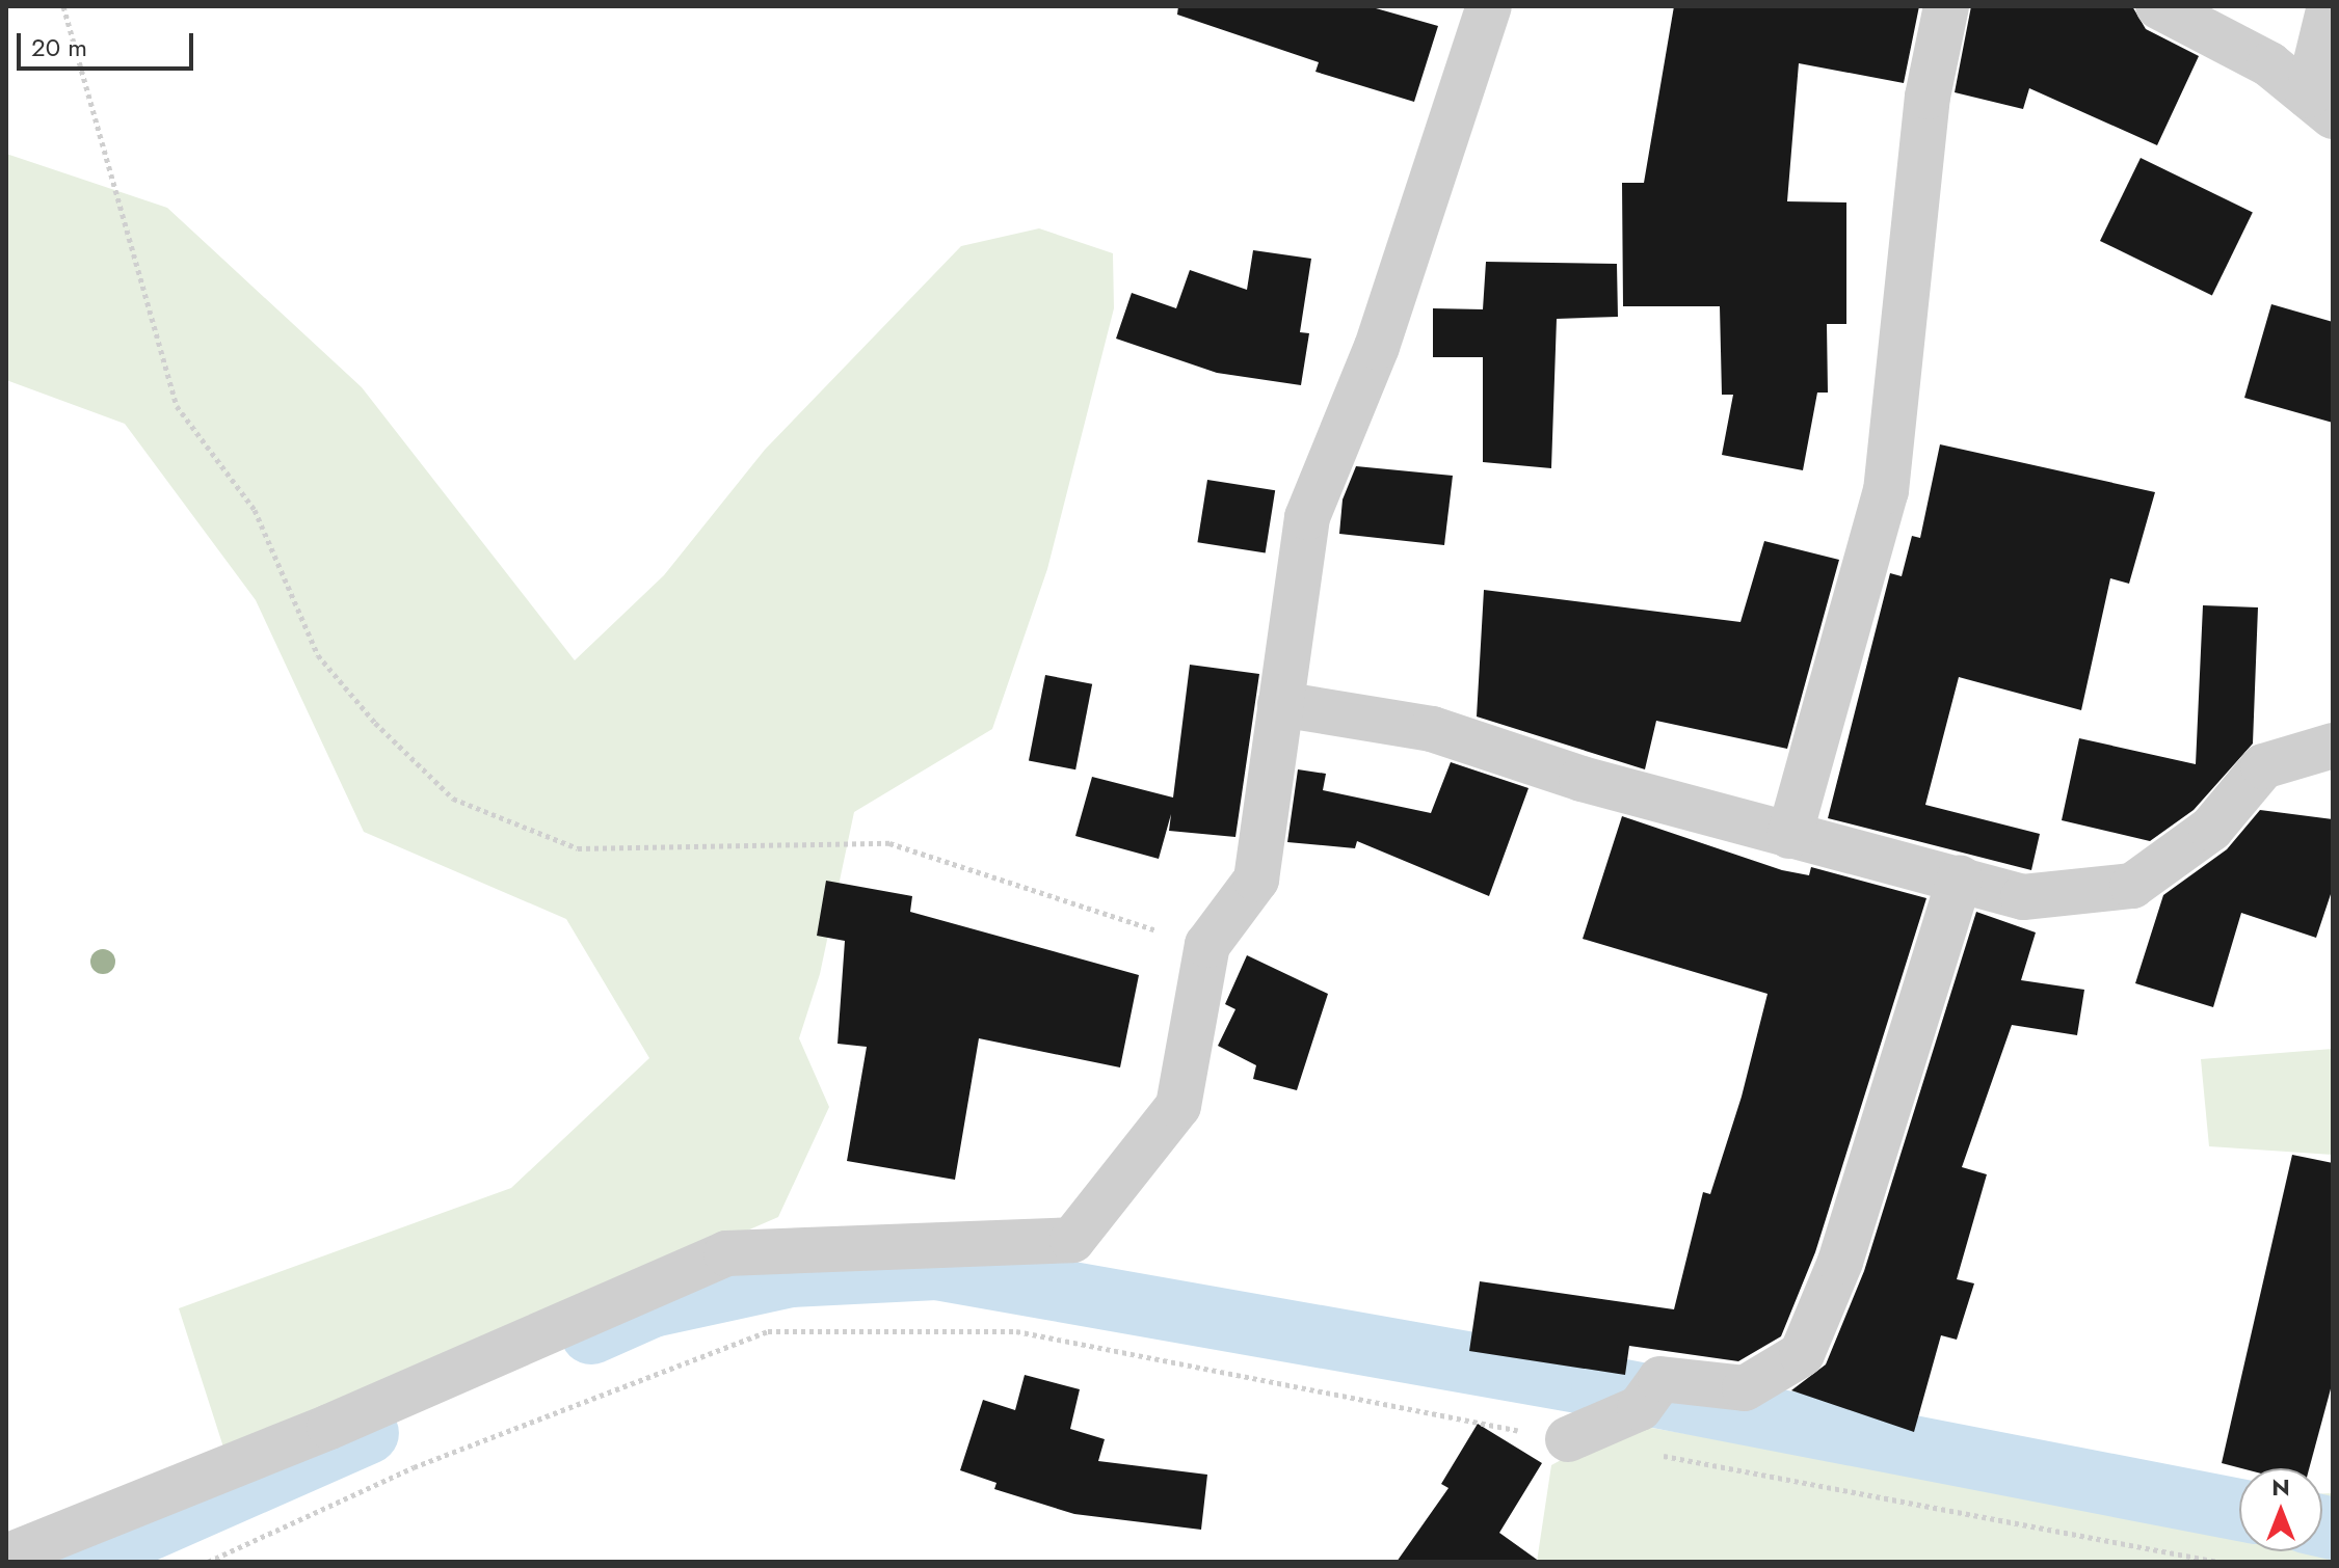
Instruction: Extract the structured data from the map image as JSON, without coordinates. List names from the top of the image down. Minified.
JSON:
{"scale_bar":"20 m","north":"top"}
